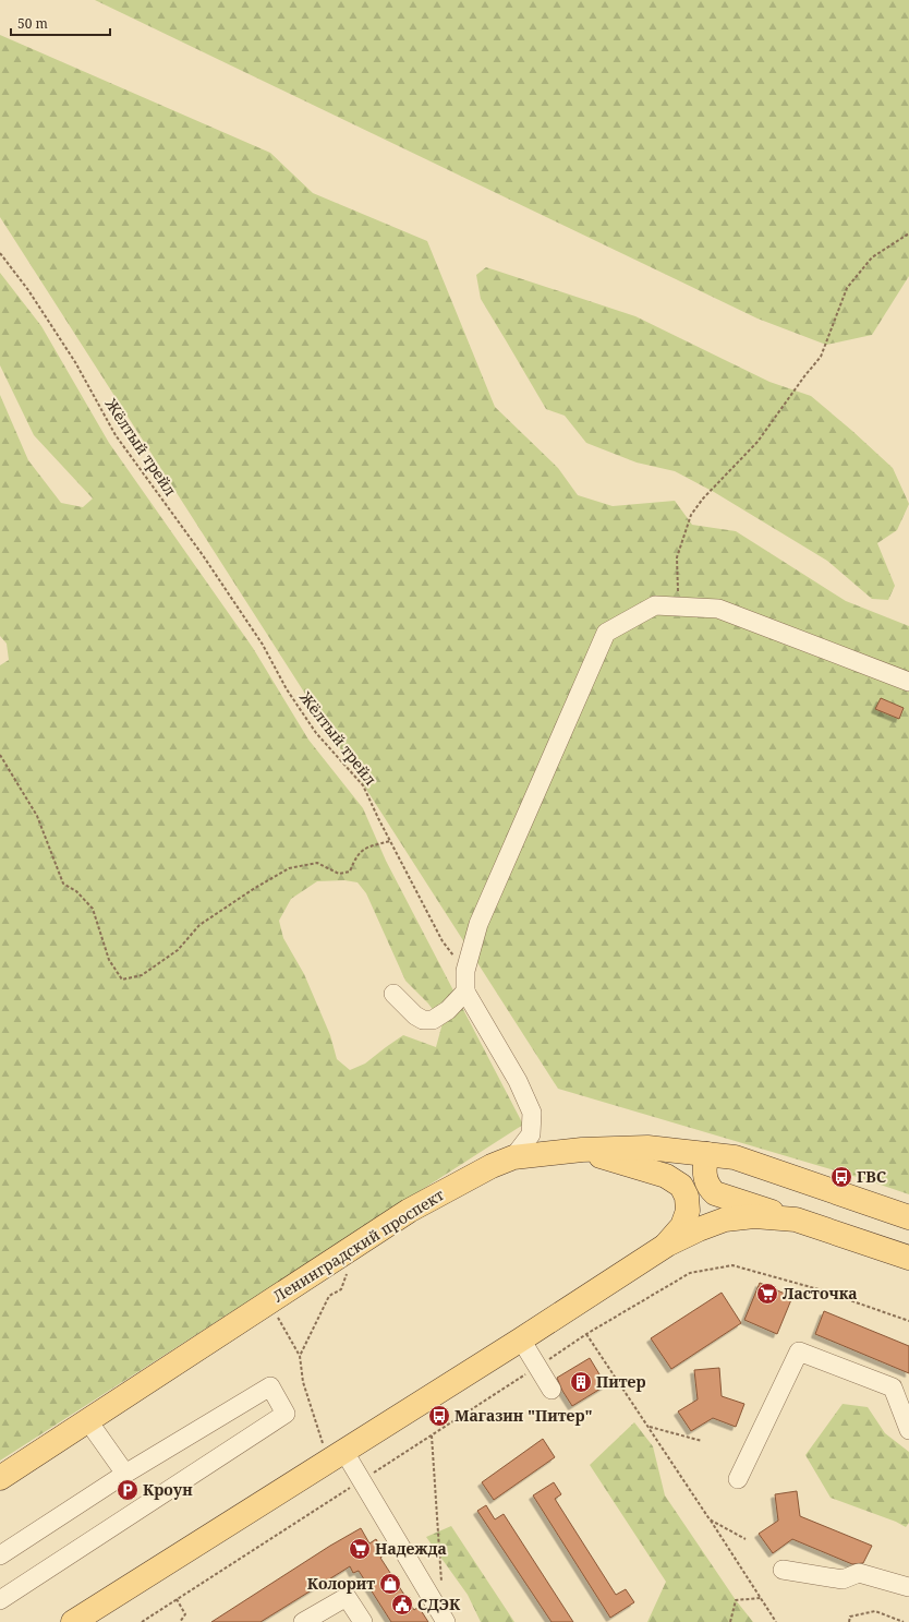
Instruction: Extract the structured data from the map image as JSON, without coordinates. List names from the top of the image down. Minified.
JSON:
{"streets":{"main road":["Ленинградский проспект"],"path":["Жёлтый трейл"]},"places":{"bus stop":["ГВС","Магазин \"Питер\""],"supermarket":["Ласточка","Надежда"],"building":["Питер"],"parking":["Кроун"],"shop":["Колорит"],"public building":["СДЭК"]},"scale_bar":"50 m"}
